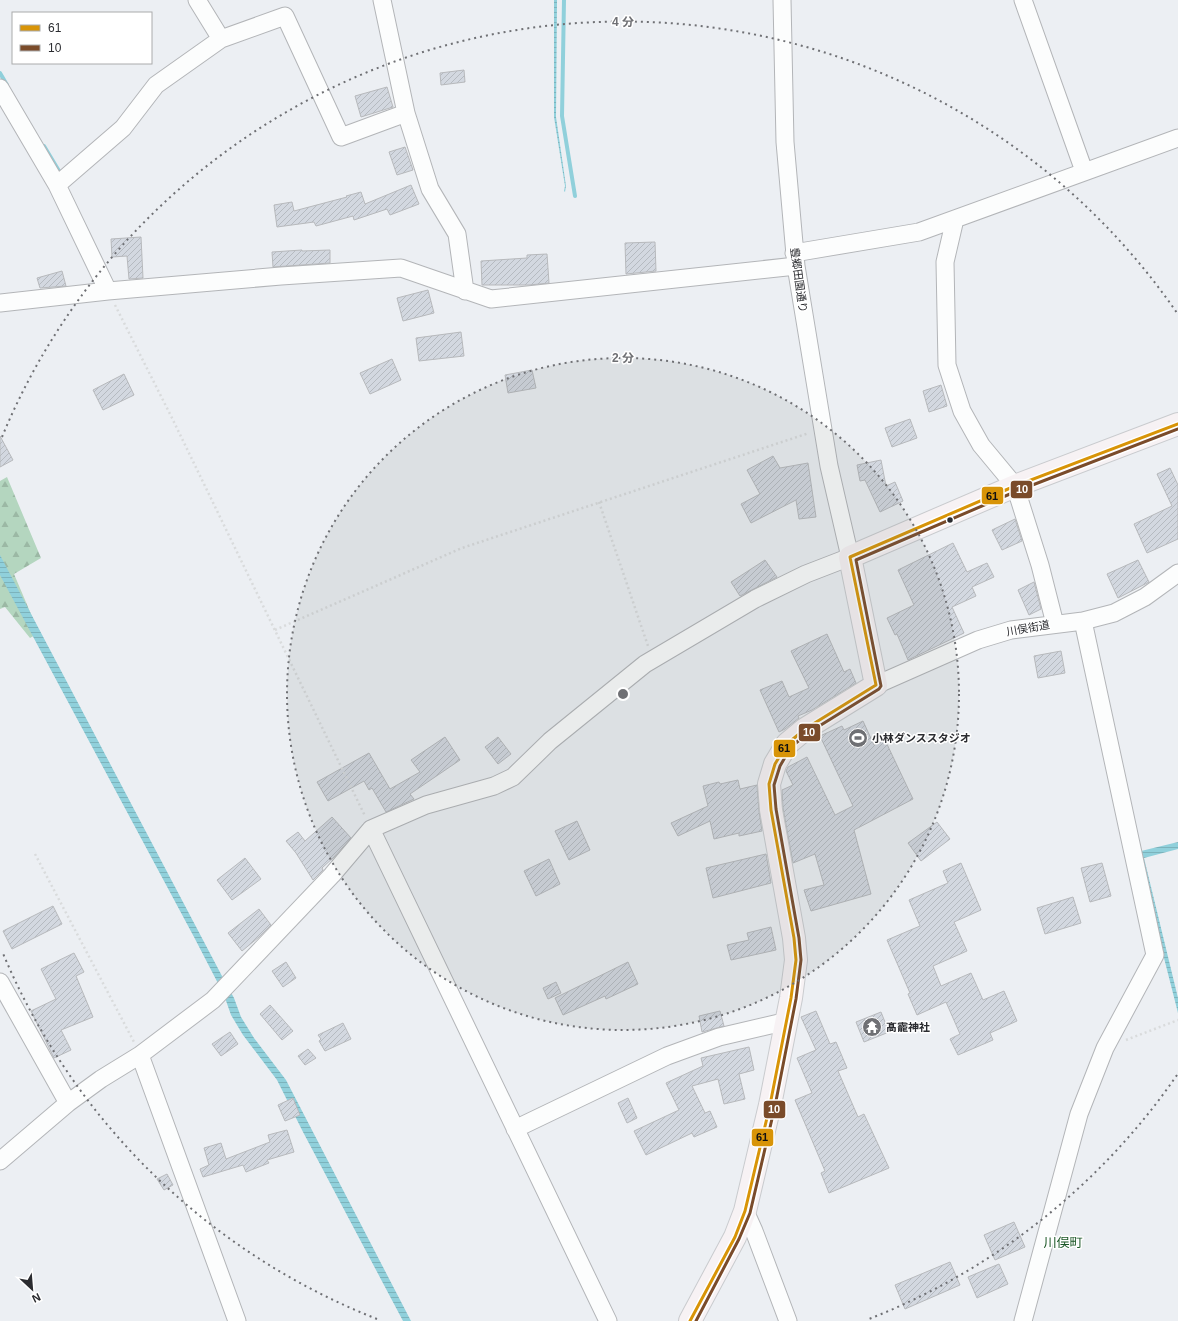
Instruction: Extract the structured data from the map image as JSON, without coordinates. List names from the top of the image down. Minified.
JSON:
{"streets":{"main road":["川俣街道"],"street":["豊郷田園通り"]},"districts":["川俣町"],"places":{"sports":["小林ダンススタジオ"],"temple":["髙靇神社"]},"lines":["transit line 61","transit line 10"],"legend":["61","10"],"north":"bottom right","rings":["4 分","2 分"]}
